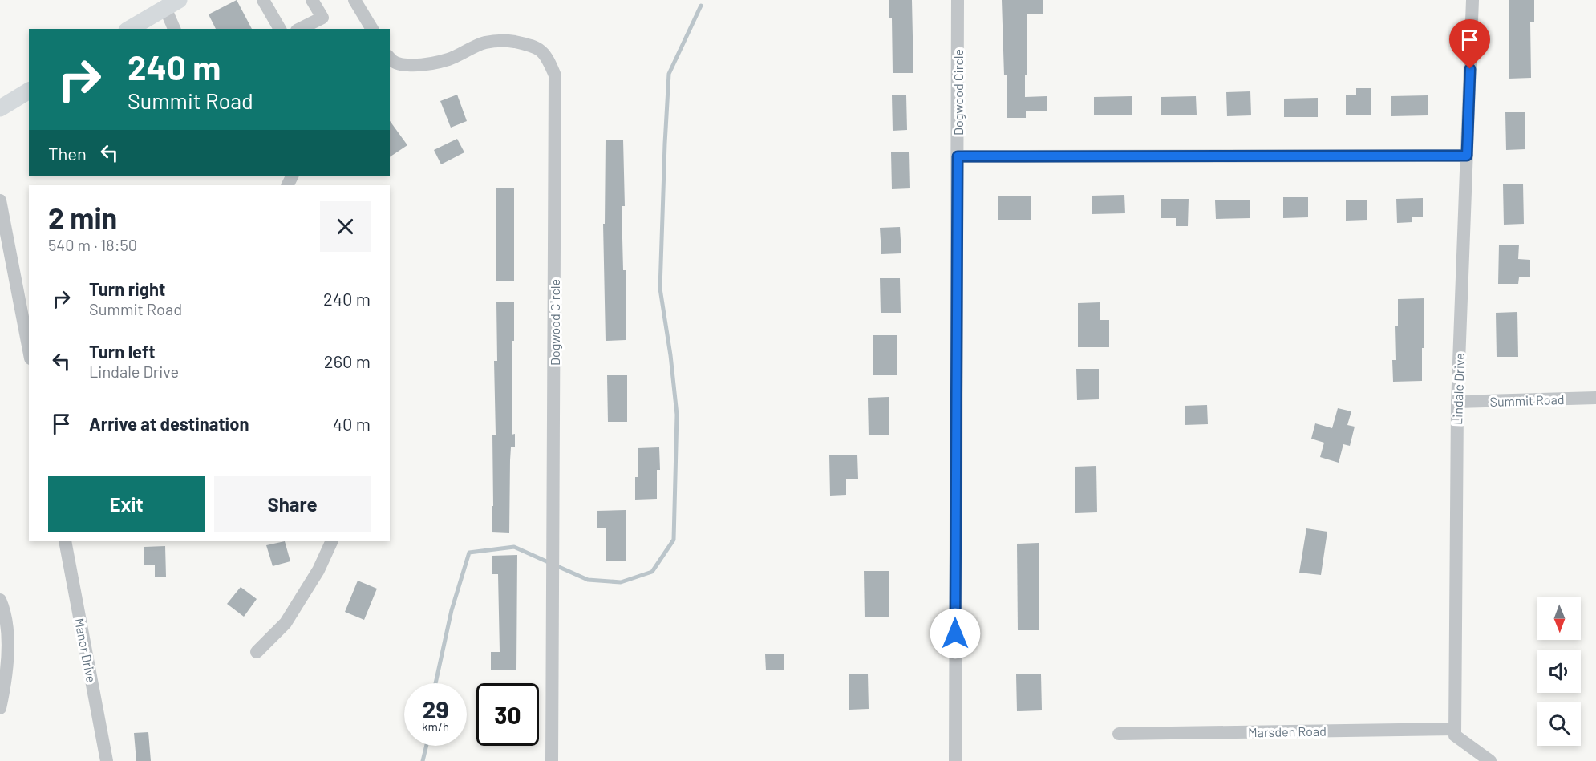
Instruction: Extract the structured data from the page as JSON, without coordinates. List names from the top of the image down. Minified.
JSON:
{"streets":{"street":["Dogwood Circle","Lindale Drive","Summit Road","Manor Drive","Marsden Road"]},"crossings":[["Lindale Drive","Summit Road"],["Lindale Drive","Marsden Road"]],"north":"bottom","page":{"turn":["240 m","Summit Road"],"then":"Then","heading":["2 min","540 m · 18:50"],"list":[{"name":"Turn right","note":"Summit Road","value":"240 m"},{"name":"Turn left","note":"Lindale Drive","value":"260 m"},{"name":"Arrive at destination","value":"40 m"}],"buttons":["Exit","Share"],"speed":"29 km/h","limit":"30"}}
